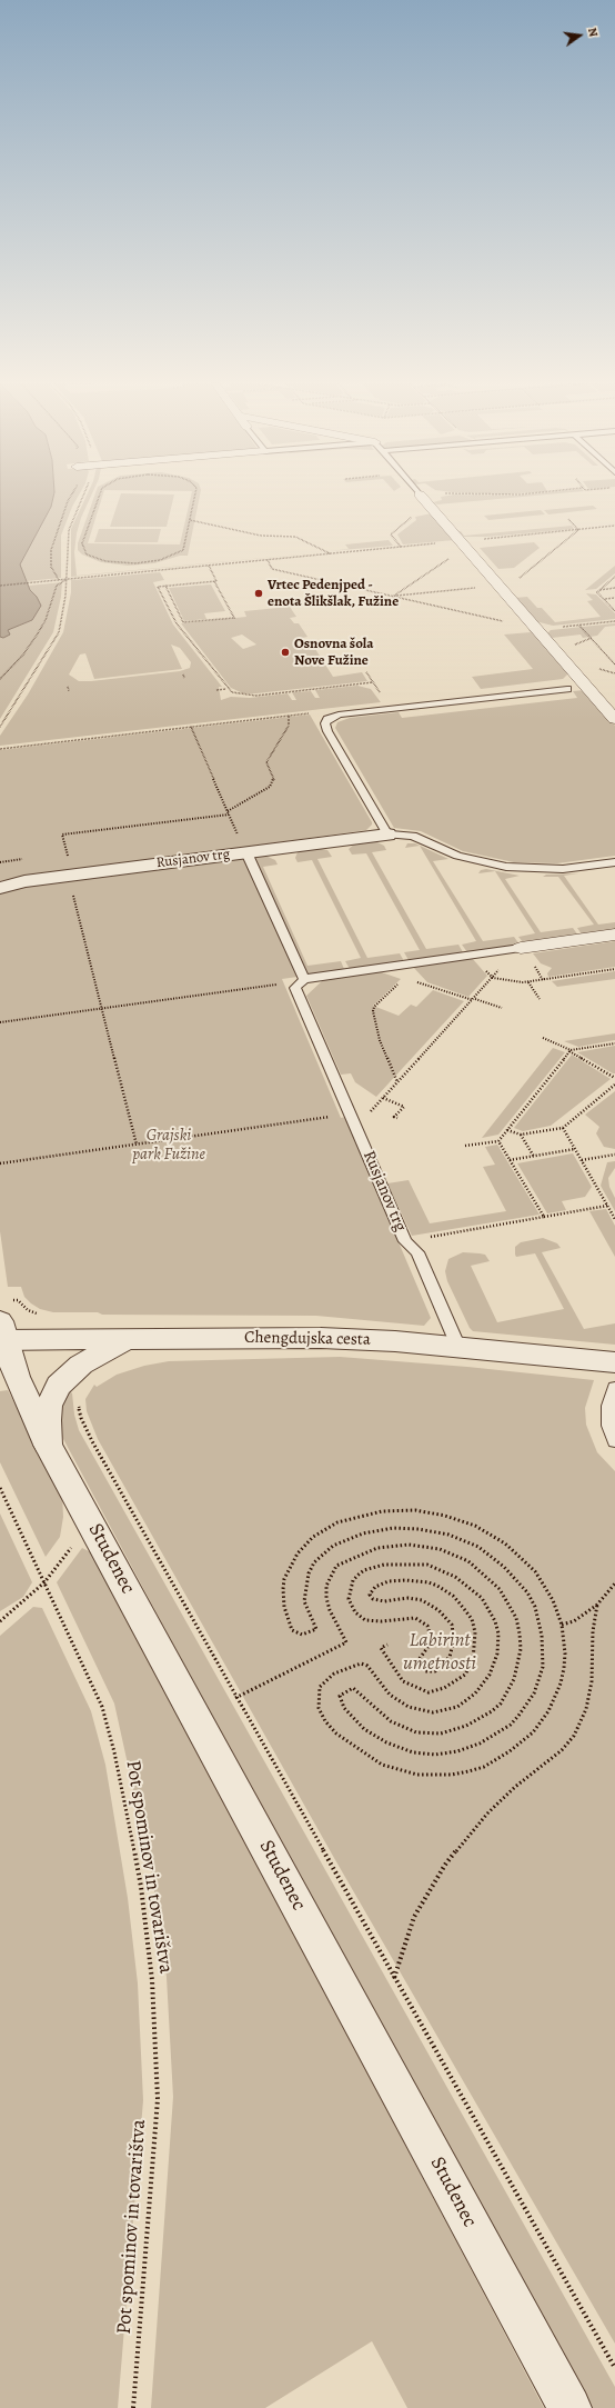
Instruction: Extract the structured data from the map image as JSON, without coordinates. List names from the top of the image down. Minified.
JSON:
{"streets":{"street":["Rusjanov trg","Chengdujska cesta","Studenec"],"path":["Pot spominov in tovarištva"]},"crossings":[["Rusjanov trg","Chengdujska cesta"],["Chengdujska cesta","Studenec"]],"parks":["Grajski park Fužine","Labirint umetnosti"],"places":["Vrtec Pedenjped - enota Šlikšlak, Fužine","Osnovna šola Nove Fužine"],"north":"right"}
